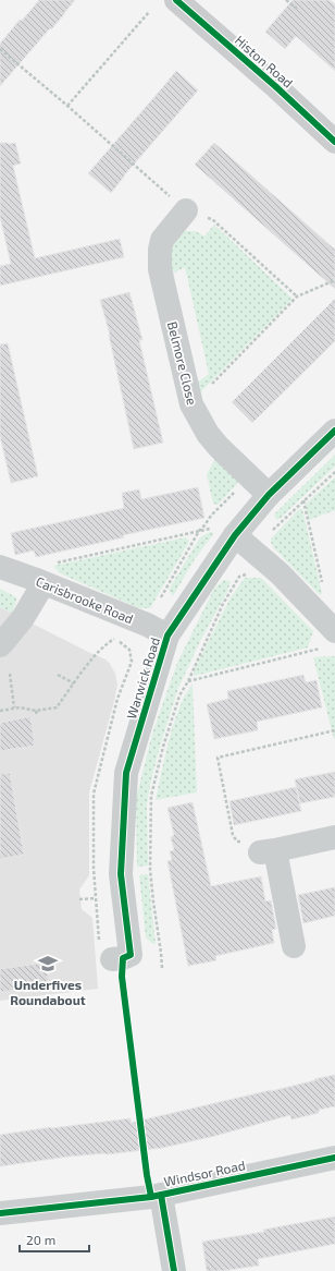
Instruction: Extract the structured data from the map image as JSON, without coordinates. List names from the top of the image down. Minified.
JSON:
{"streets":{"main road":["Histon Road"],"street":["Belmore Close","Carisbrooke Road","Warwick Road","Windsor Road"]},"crossings":[["Belmore Close","Warwick Road"],["Carisbrooke Road","Warwick Road"]],"places":{"school or university":["Underfives Roundabout"]},"scale_bar":"20 m"}
